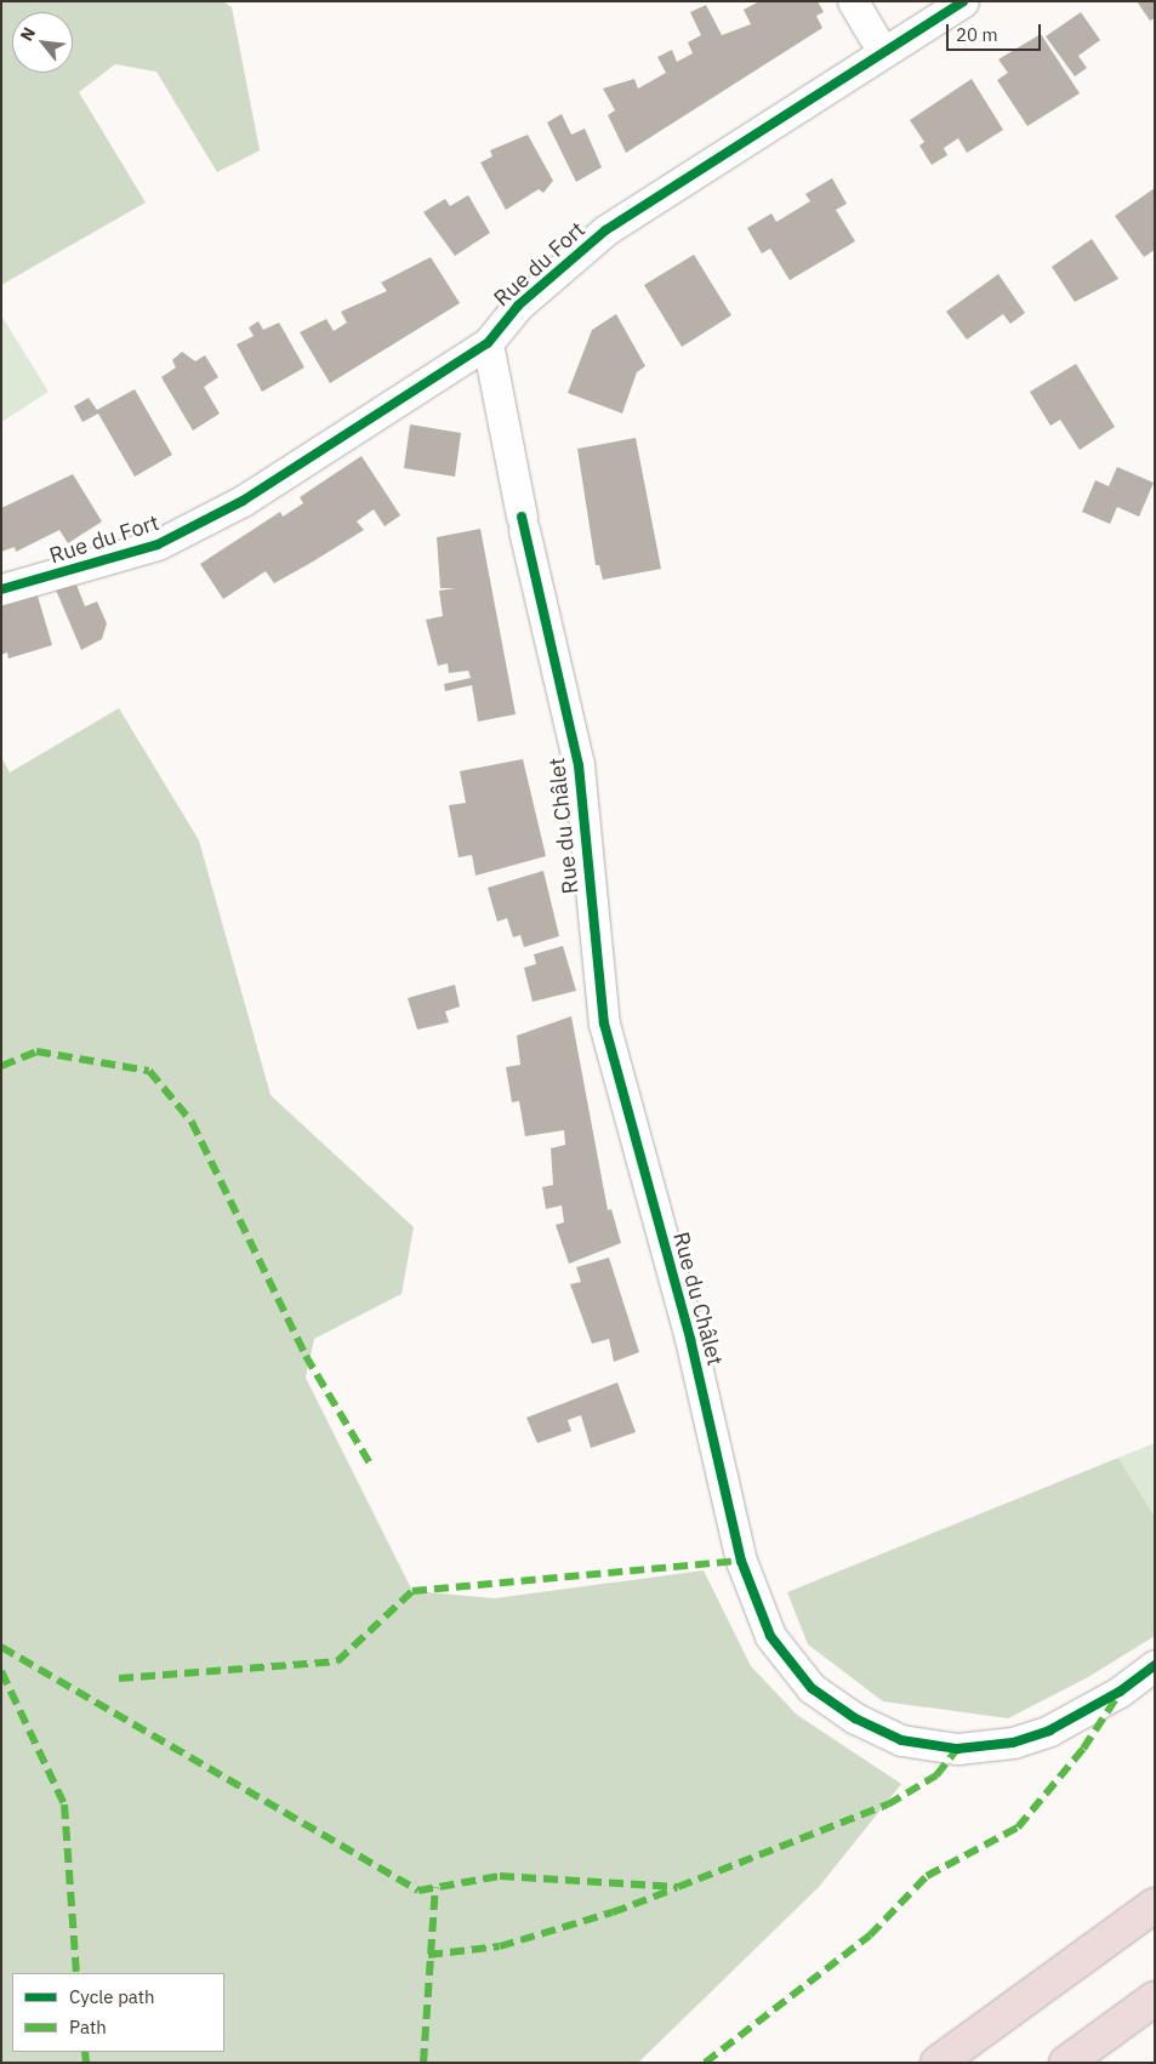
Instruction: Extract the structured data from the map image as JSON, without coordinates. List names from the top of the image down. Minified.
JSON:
{"streets":{"street":["Rue du Fort","Rue du Châlet"]},"crossings":[["Rue du Fort","Rue du Châlet"]],"legend":["Cycle path","Path"],"scale_bar":"20 m","north":"top left"}
